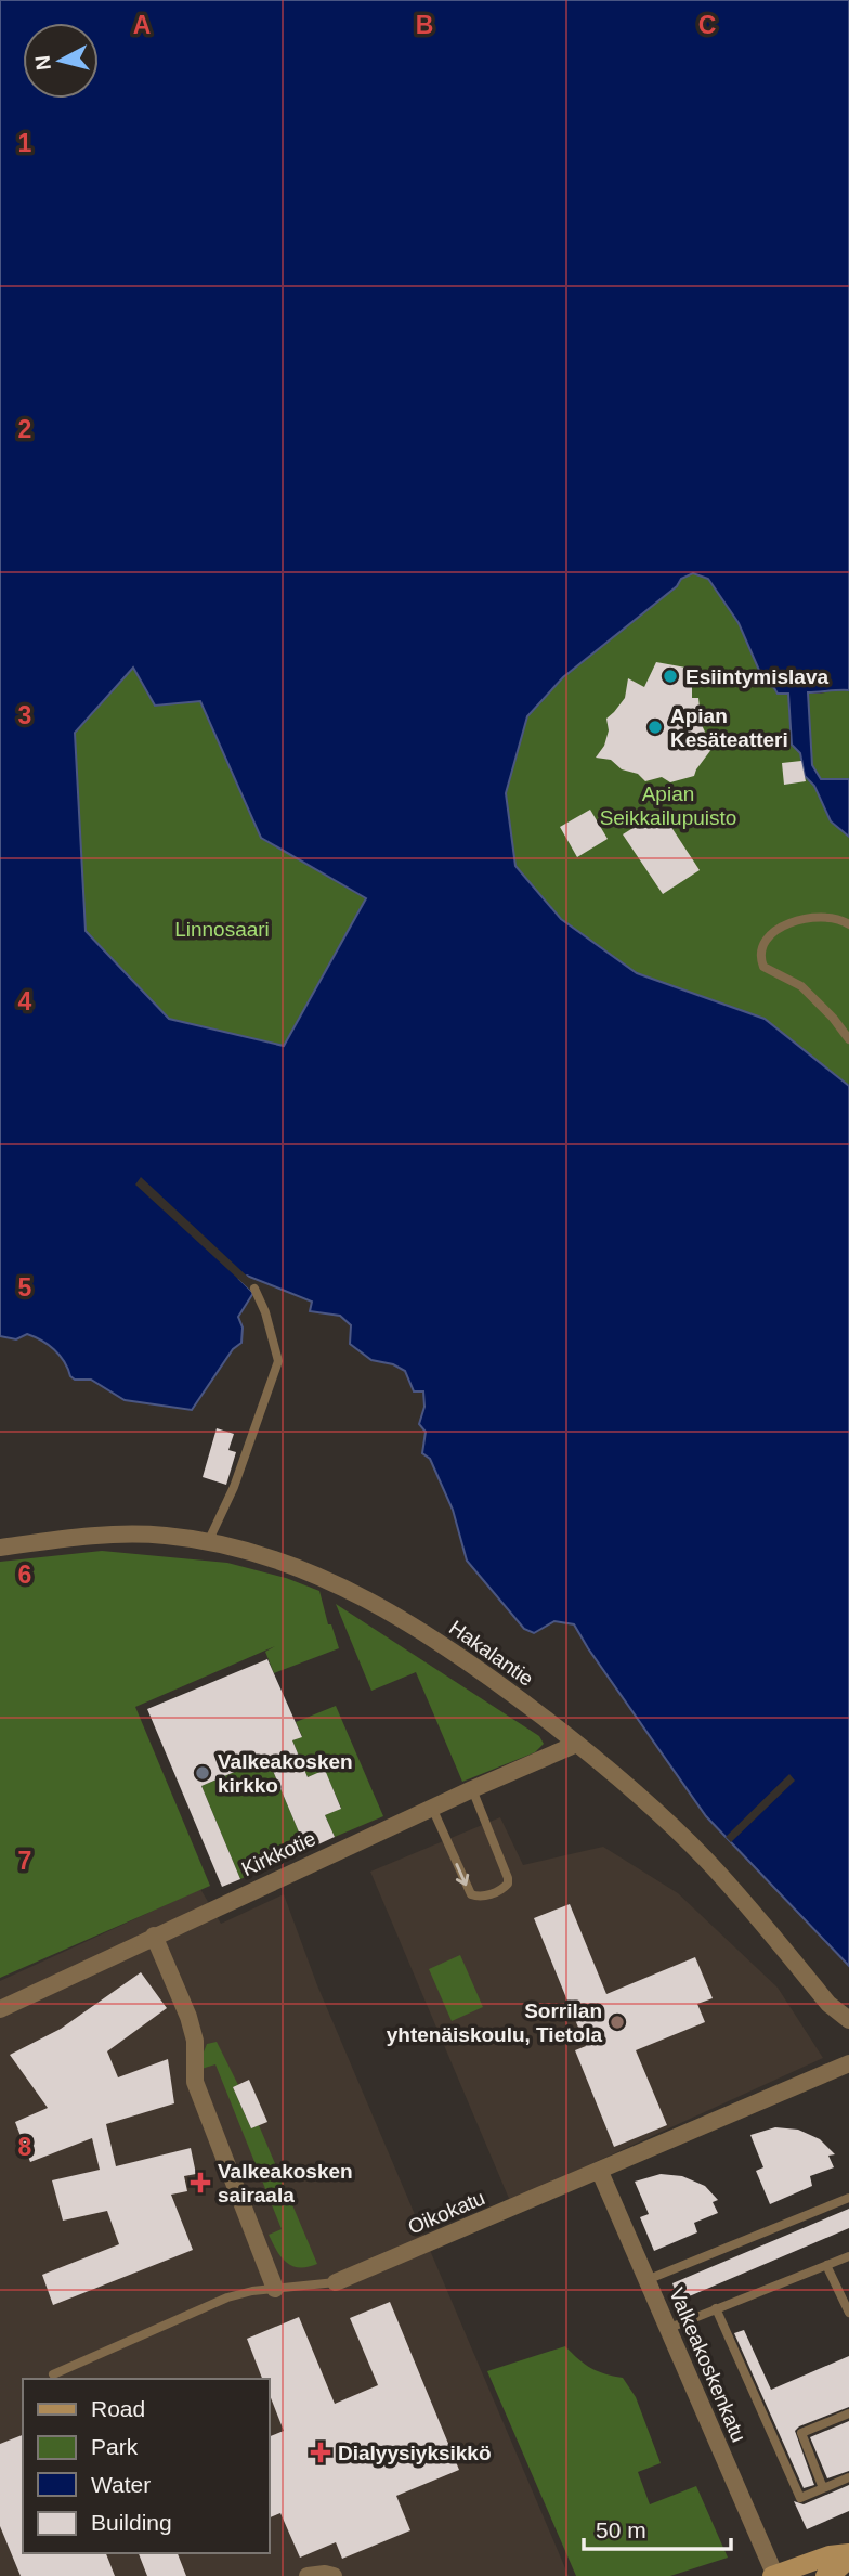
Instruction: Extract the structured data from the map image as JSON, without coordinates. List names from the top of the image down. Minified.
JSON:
{"streets":{"street":["Hakalantie","Kirkkotie","Oikokatu","Valkeakoskenkatu"]},"crossings":[["Hakalantie","Kirkkotie"],["Oikokatu","Valkeakoskenkatu"]],"parks":["Apian Seikkailupuisto","Linnosaari"],"places":{"other":["Esiintymislava","Apian Kesäteatteri","Valkeakosken kirkko","Sorrilan yhtenäiskoulu, Tietola"],"health":["Valkeakosken sairaala","Dialyysiyksikkö"]},"legend":["Road","Park","Water","Building"],"scale_bar":"50 m","north":"left","grid":{"columns":["A","B","C"],"rows":["1","2","3","4","5","6","7","8"]}}
